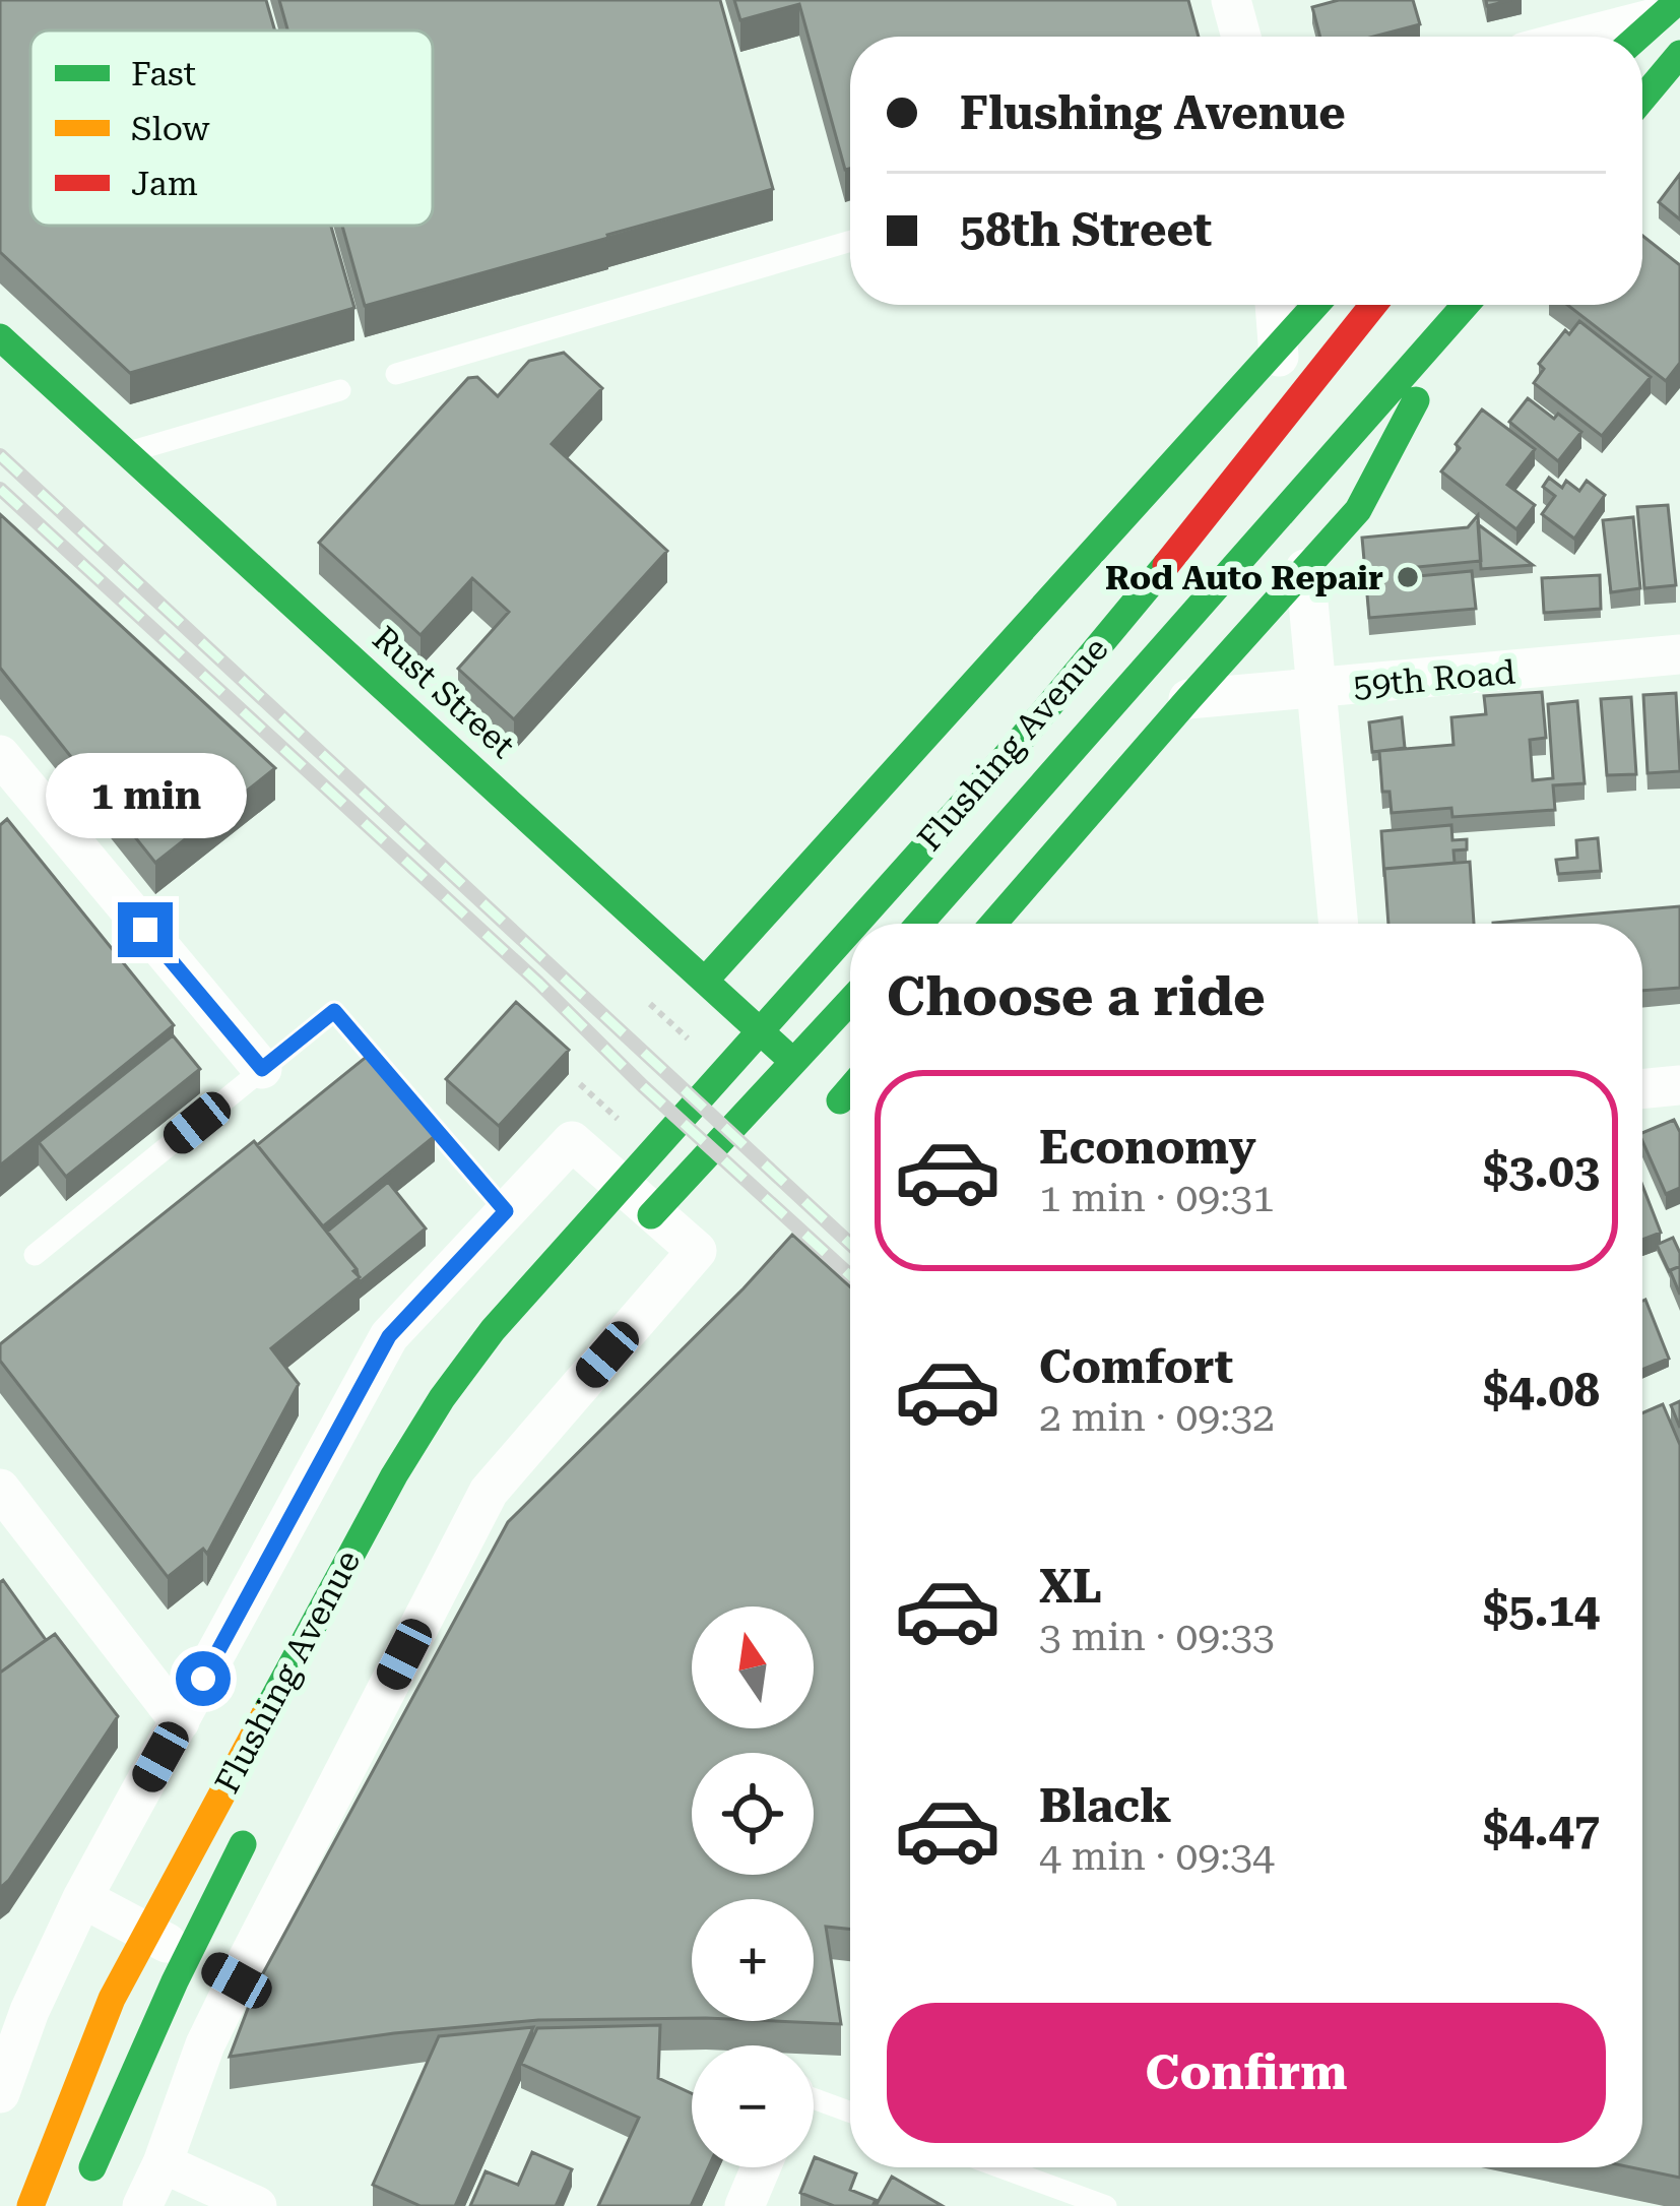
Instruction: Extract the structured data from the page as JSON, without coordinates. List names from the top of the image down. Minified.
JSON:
{"streets":{"main road":["Rust Street","Flushing Avenue"],"street":["59th Road"]},"places":["Rod Auto Repair"],"legend":["Fast","Slow","Jam"],"north":"top","page":{"banner":["Flushing Avenue","58th Street"],"bubble":"1 min","heading":"Choose a ride","list":[{"name":"Economy","note":"1 min · 09:31","value":"$3.03"},{"name":"Comfort","note":"2 min · 09:32","value":"$4.08"},{"name":"XL","note":"3 min · 09:33","value":"$5.14"},{"name":"Black","note":"4 min · 09:34","value":"$4.47"}],"map_buttons":["+","−"],"buttons":"Confirm"}}
